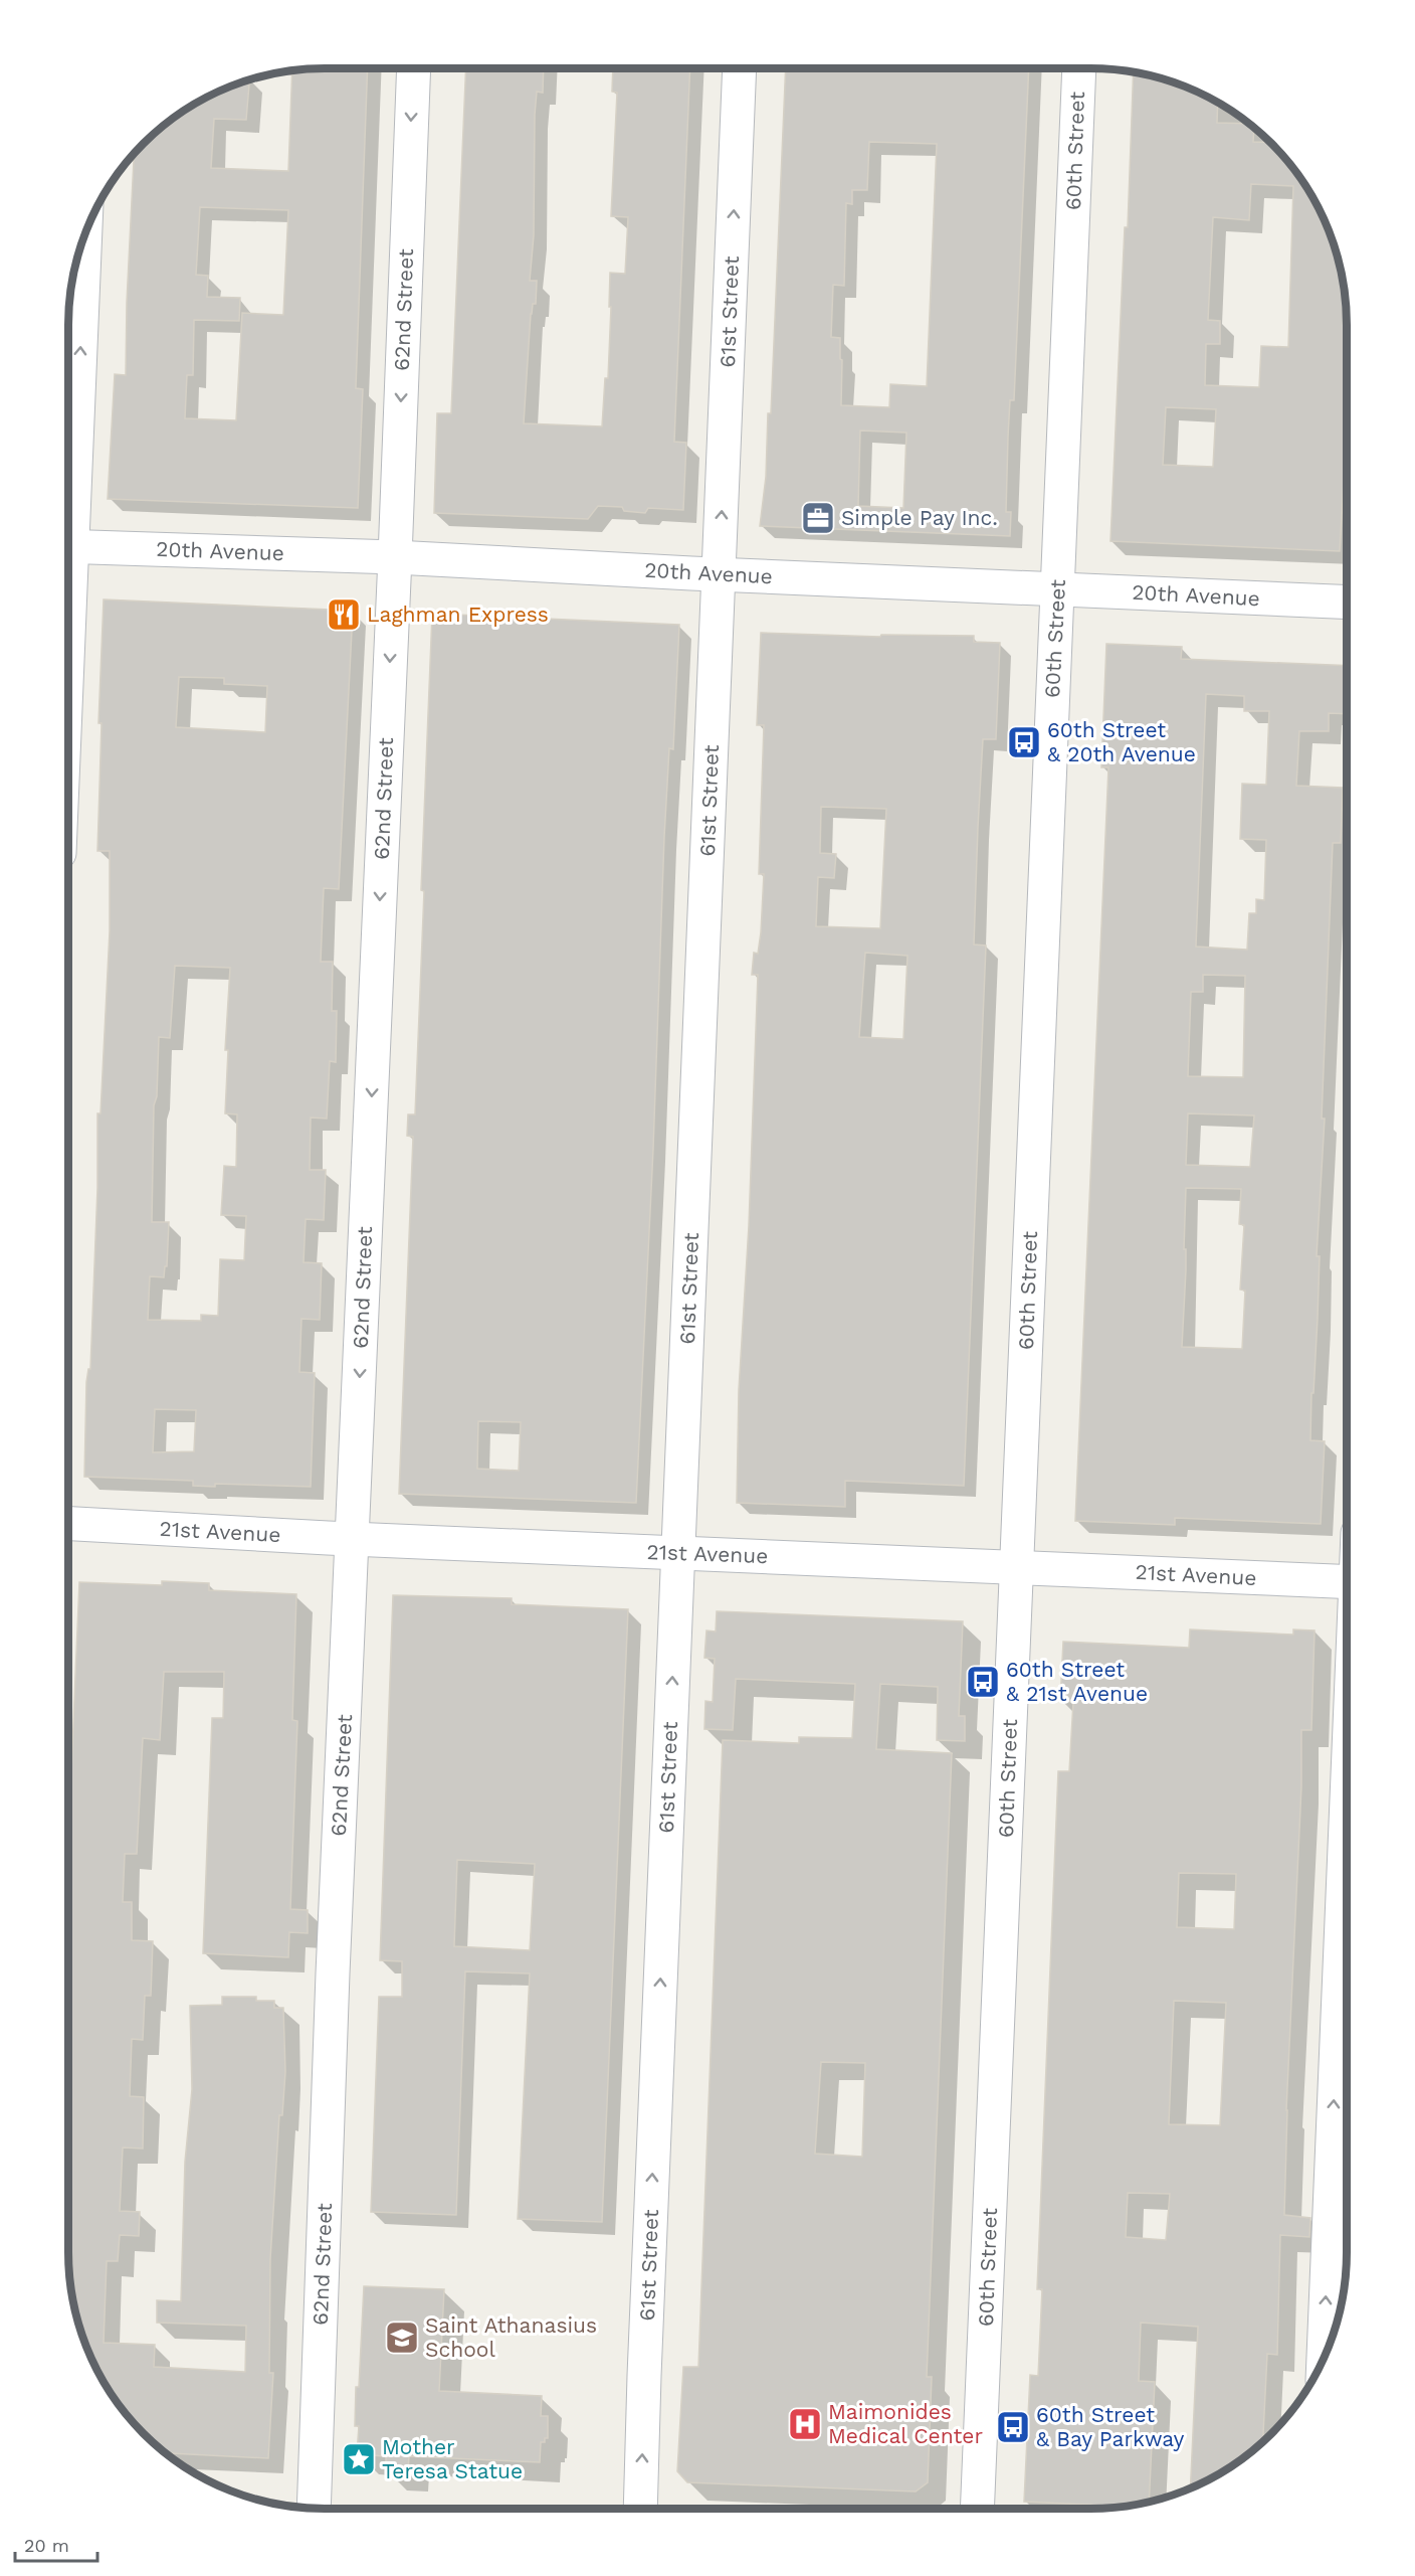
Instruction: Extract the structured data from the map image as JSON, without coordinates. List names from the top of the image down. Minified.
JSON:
{"streets":{"street":["60th Street","62nd Street","61st Street","20th Avenue","21st Avenue"]},"crossings":[["60th Street","20th Avenue"],["60th Street","21st Avenue"],["62nd Street","20th Avenue"],["62nd Street","21st Avenue"],["61st Street","20th Avenue"],["61st Street","21st Avenue"]],"one_way":["62nd Street","61st Street"],"places":{"office":["Simple Pay Inc."],"restaurant":["Laghman Express"],"bus stop":["60th Street & 20th Avenue","60th Street & 21st Avenue","60th Street & Bay Parkway"],"school or university":["Saint Athanasius School"],"hospital":["Maimonides Medical Center"],"place":["Mother Teresa Statue"]},"scale_bar":"20 m"}
